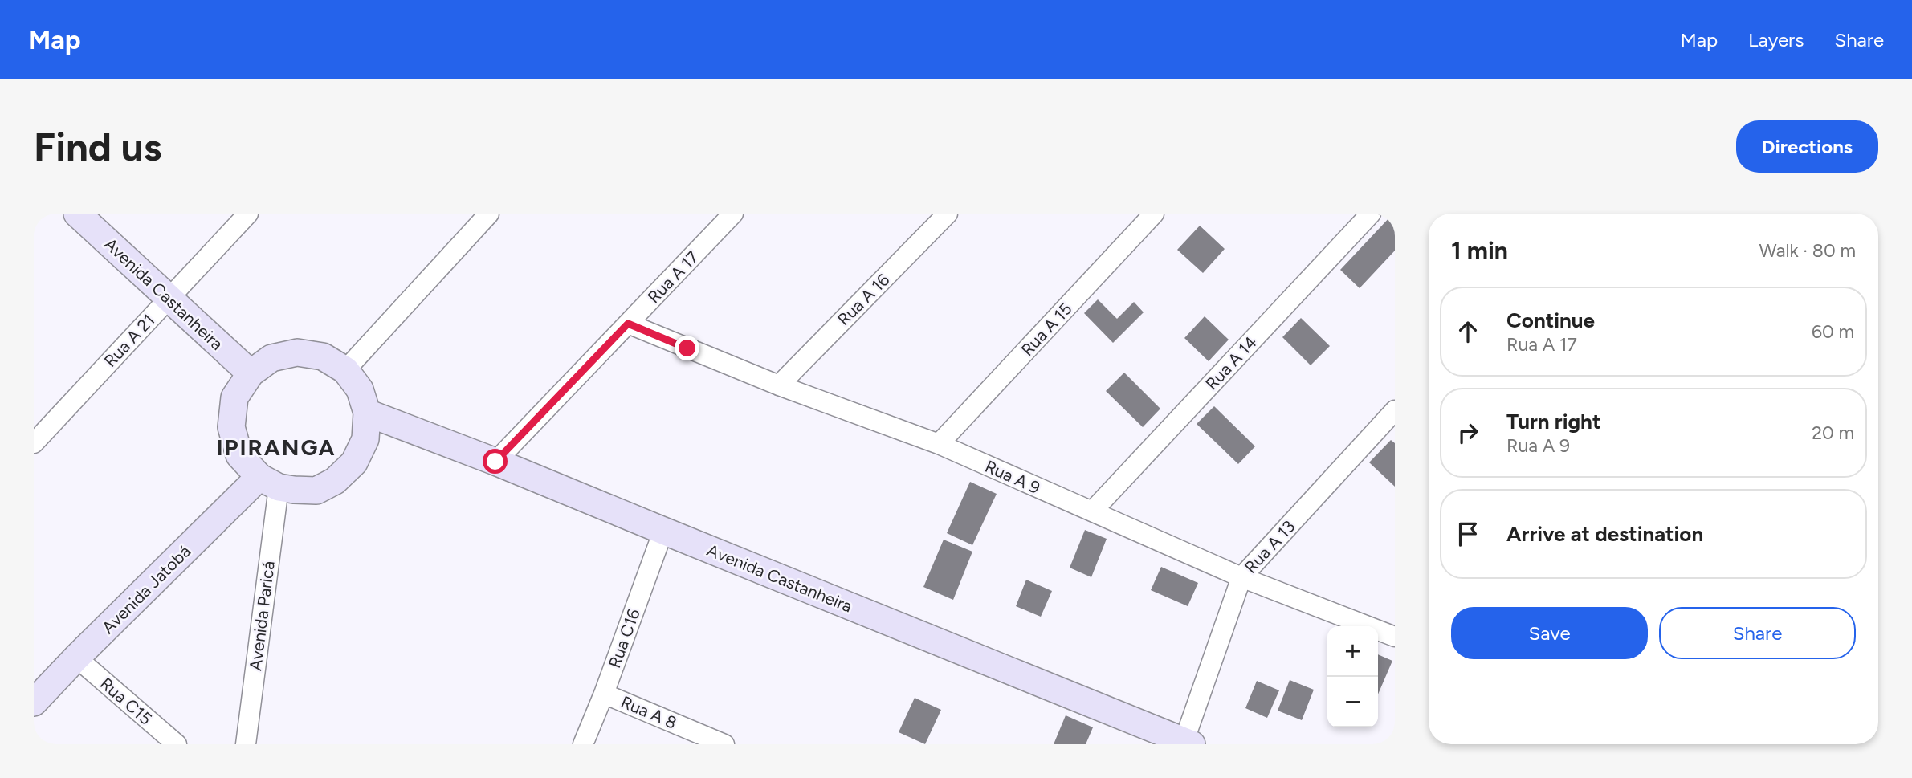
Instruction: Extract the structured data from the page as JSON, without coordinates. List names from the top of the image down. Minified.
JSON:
{"streets":{"street":["Rua A 17","Avenida Castanheira","Rua A 16","Rua A 15","Rua A 21","Rua A 14","Rua A 9","Rua A 13","Avenida Jatobá","Avenida Paricá","Rua C16","Rua C15","Rua A 8"]},"crossings":[["Rua A 17","Avenida Castanheira"],["Rua A 17","Rua A 9"],["Avenida Castanheira","Rua A 21"],["Avenida Castanheira","Rua A 13"],["Avenida Castanheira","Avenida Jatobá"],["Avenida Castanheira","Avenida Paricá"],["Avenida Castanheira","Rua C16"],["Rua A 16","Rua A 9"],["Rua A 15","Rua A 9"],["Rua A 14","Rua A 9"],["Rua A 9","Rua A 13"],["Avenida Jatobá","Avenida Paricá"],["Avenida Jatobá","Rua C15"],["Rua C16","Rua A 8"]],"districts":["IPIRANGA"],"page":{"header":"Map","nav":["Map","Layers","Share"],"buttons":["Directions",["Save","Share"]],"title":"Find us","heading":["1 min","Walk · 80 m"],"list":[["Continue","Rua A 17","60 m"],["Turn right","Rua A 9","20 m"],"Arrive at destination"],"map_buttons":["+","−"]}}
